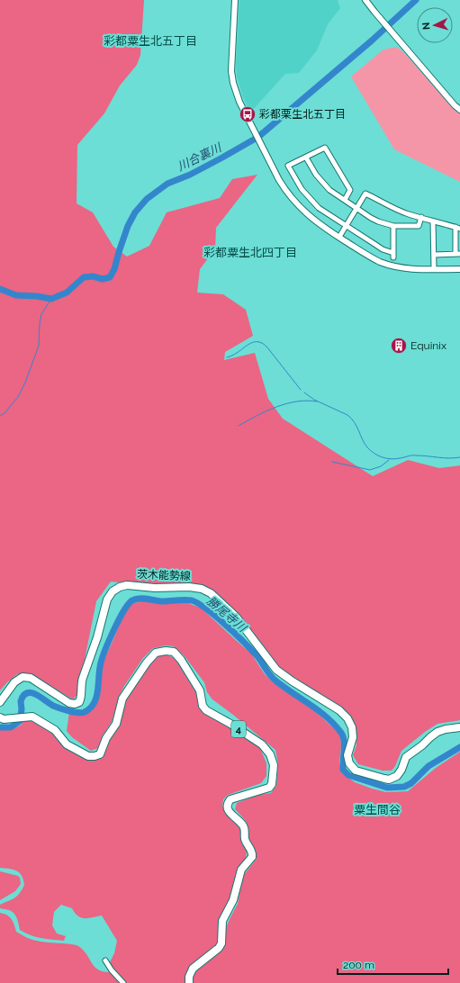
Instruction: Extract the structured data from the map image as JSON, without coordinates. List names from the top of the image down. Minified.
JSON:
{"streets":{"main road":["茨木能勢線","4"]},"districts":["彩都粟生北五丁目","彩都粟生北四丁目","粟生間谷"],"water":["川合裏川","勝尾寺川"],"places":{"bus stop":["彩都栗生北五丁目"],"building":["Equinix"]},"scale_bar":"200 m","north":"left"}
